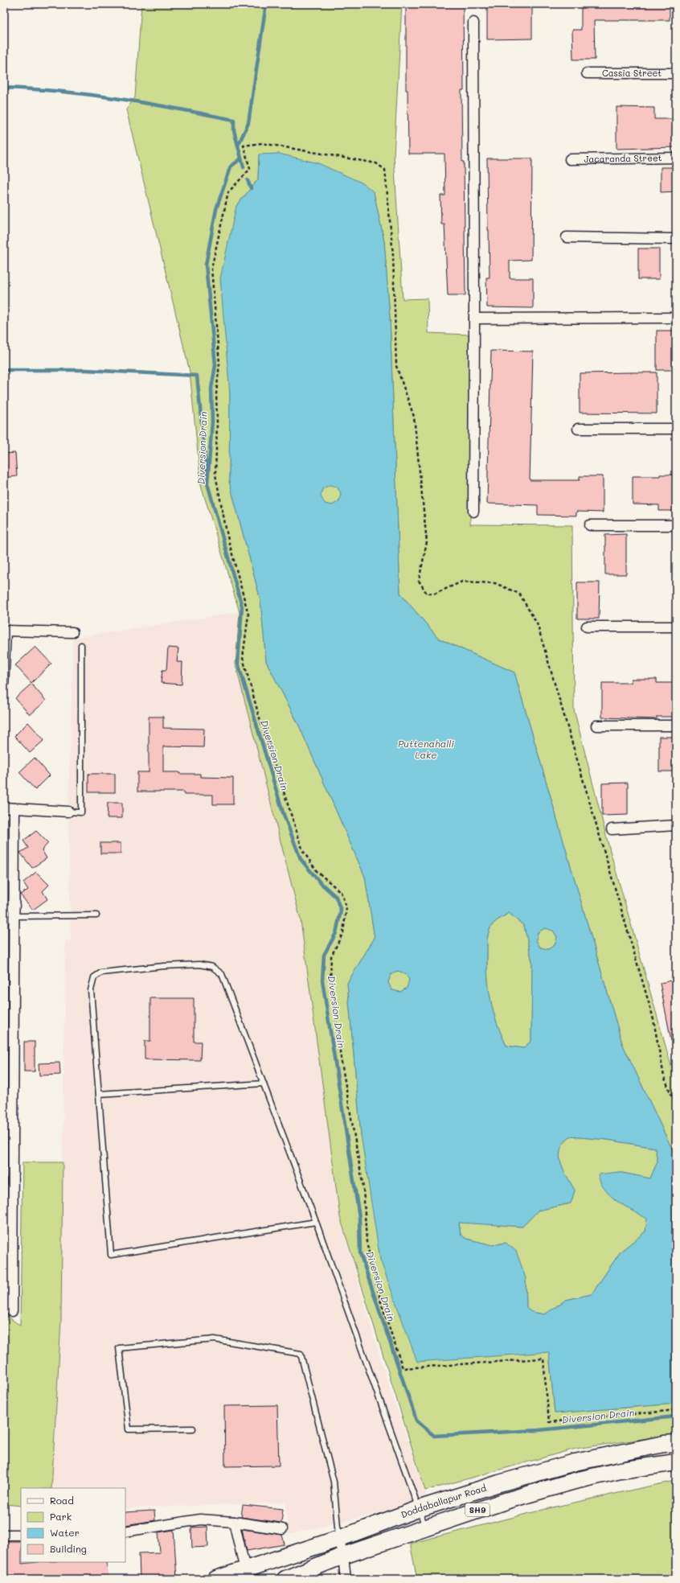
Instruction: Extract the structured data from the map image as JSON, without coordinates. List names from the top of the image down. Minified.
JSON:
{"streets":{"main road":["Doddaballapur Road","SH9"],"street":["Cassia Street","Jacaranda Street"]},"water":["Diversion Drain","Puttenahalli Lake"],"legend":["Road","Park","Water","Building"]}
